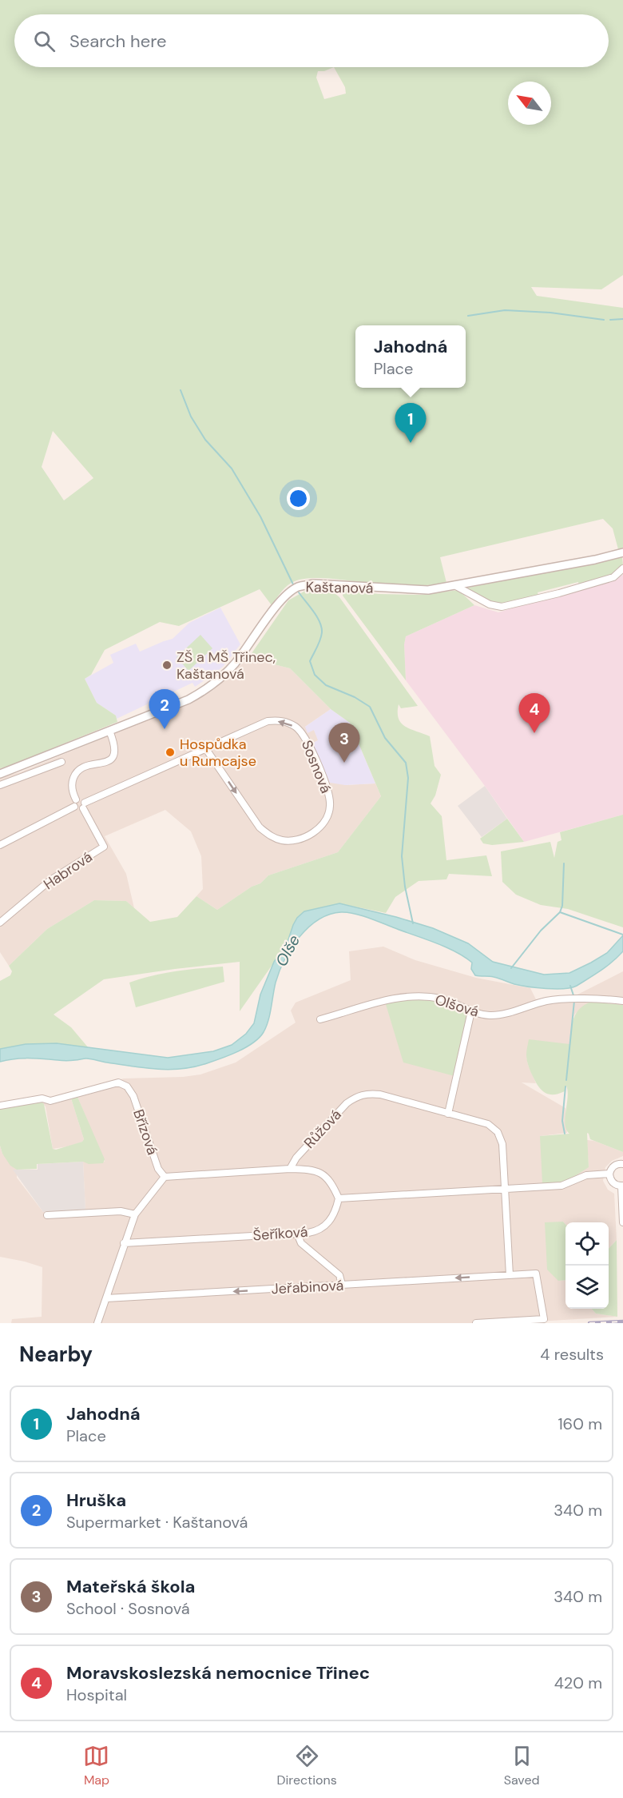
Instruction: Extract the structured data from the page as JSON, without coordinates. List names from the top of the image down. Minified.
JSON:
{"streets":{"street":["Kaštanová","Sosnová","Habrová","Olšová","Růžová","Břízová","Šeříková","Jeřabinová"]},"crossings":[["Sosnová","Habrová"],["Růžová","Jeřabinová"]],"one_way":["Jeřabinová"],"water":["Olše"],"places":["ZŠ a MŠ Třinec, Kaštanová","Hospůdka u Rumcajse"],"north":"top left","page":{"search":"Search here","popup":["Jahodná","Place"],"pins":["1","2","4","3"],"heading":["Nearby","4 results"],"list":[{"mark":"1","name":"Jahodná","note":"Place","value":"160 m"},{"mark":"2","name":"Hruška","note":"Supermarket · Kaštanová","value":"340 m"},{"mark":"3","name":"Mateřská škola","note":"School · Sosnová","value":"340 m"},{"mark":"4","name":"Moravskoslezská nemocnice Třinec","note":"Hospital","value":"420 m"}],"nav":["Map","Directions","Saved"]}}
